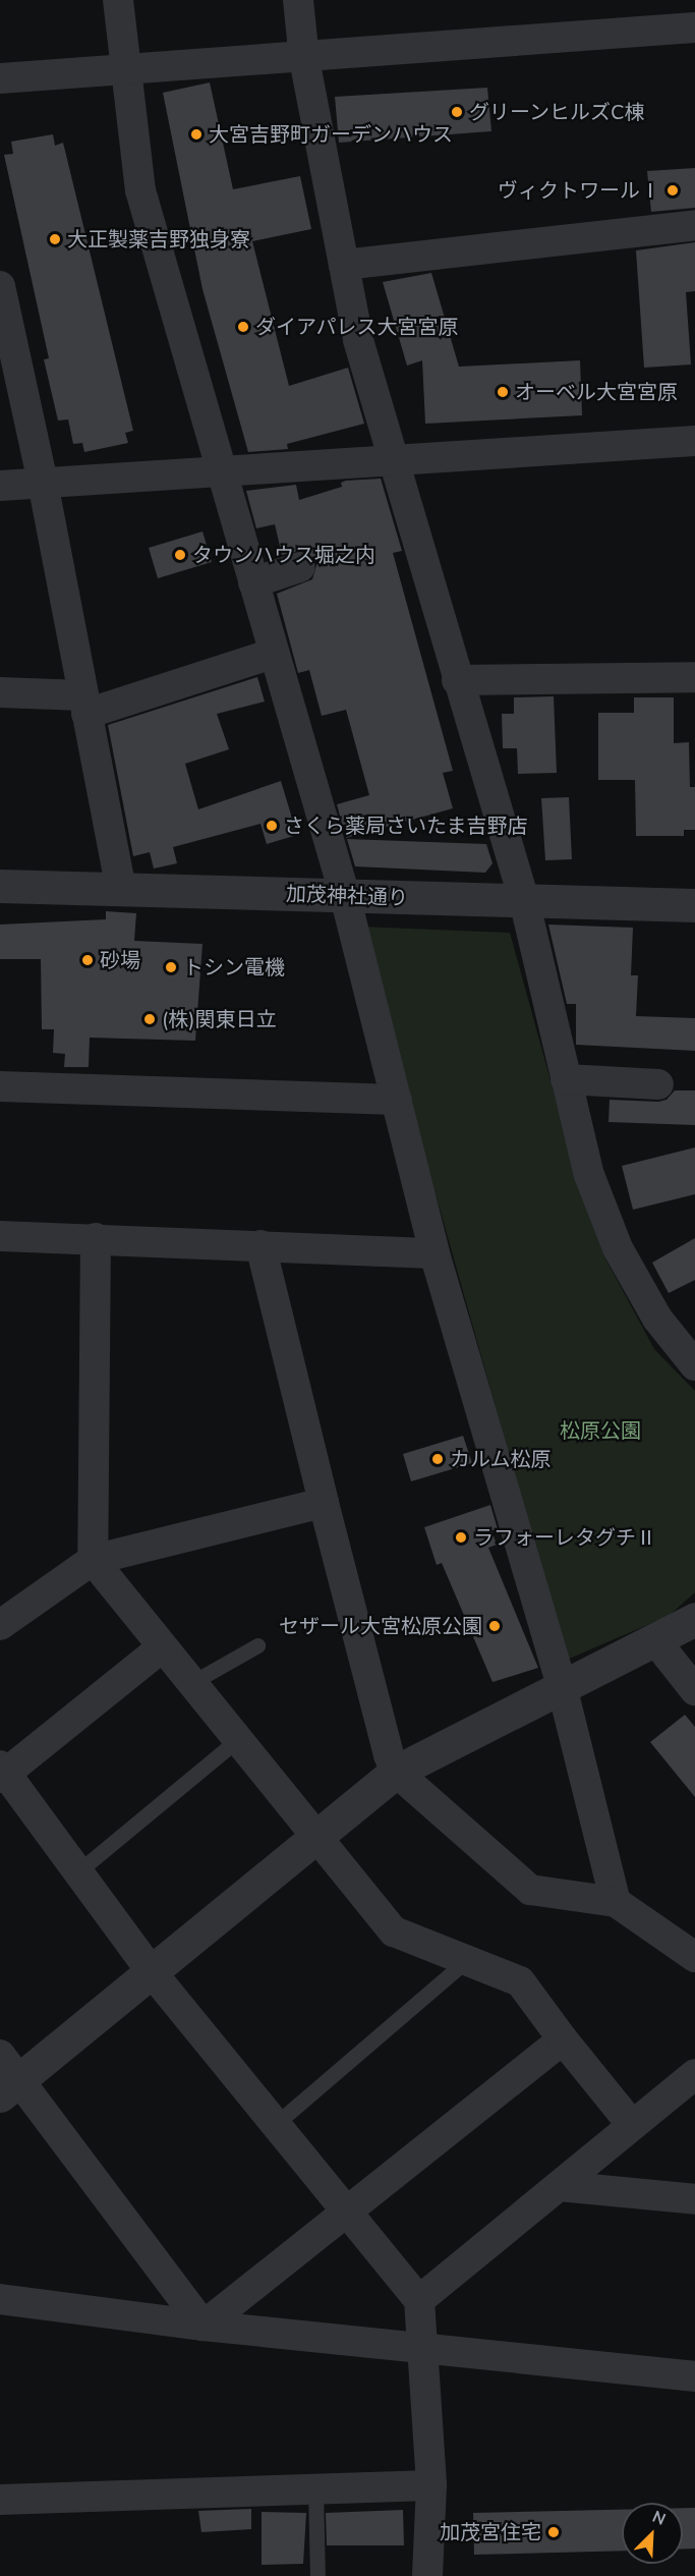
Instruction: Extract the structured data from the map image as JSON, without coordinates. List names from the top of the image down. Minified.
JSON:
{"streets":{"street":["加茂神社通り"]},"parks":["松原公園"],"places":["グリーンヒルズC棟","大宮吉野町ガーデンハウス","ヴィクトワールⅠ","大正製薬吉野独身寮","ダイアパレス大宮宮原","オーベル大宮宮原","タウンハウス堀之内","さくら薬局さいたま吉野店","砂場","トシン電機","(株)関東日立","カルム松原","ラフォーレタグチⅡ","セザール大宮松原公園","加茂宮住宅"],"north":"top right"}
